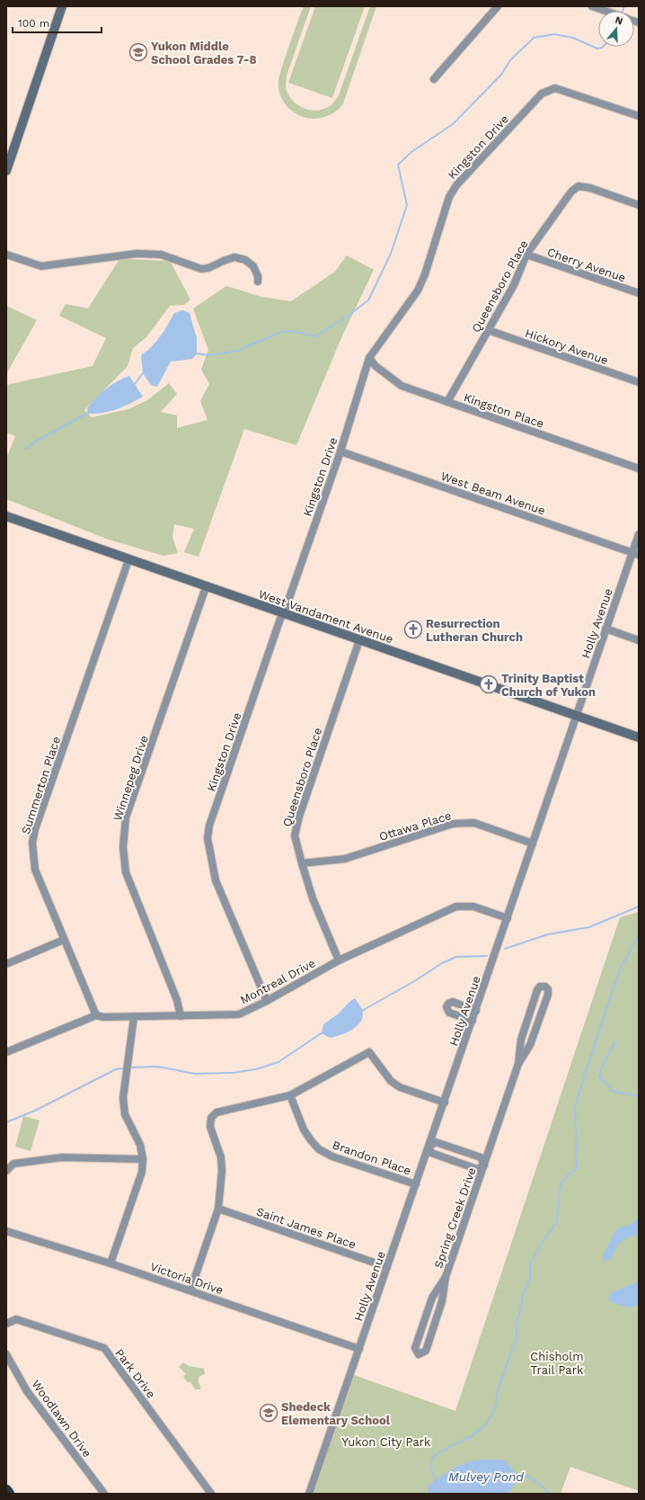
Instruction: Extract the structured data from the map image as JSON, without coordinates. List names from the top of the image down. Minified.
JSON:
{"streets":{"street":["Kingston Drive","Cherry Avenue","Queensboro Place","Hickory Avenue","Kingston Place","West Beam Avenue","West Vandament Avenue","Holly Avenue","Winnepeg Drive","Summerton Place","Ottawa Place","Montreal Drive","Brandon Place","Spring Creek Drive","Saint James Place","Victoria Drive","Park Drive","Woodlawn Drive"]},"crossings":[["Kingston Drive","Kingston Place"],["Kingston Drive","West Beam Avenue"],["Kingston Drive","West Vandament Avenue"],["Kingston Drive","Montreal Drive"],["Cherry Avenue","Queensboro Place"],["Queensboro Place","Hickory Avenue"],["Queensboro Place","Kingston Place"],["Queensboro Place","West Vandament Avenue"],["Queensboro Place","Ottawa Place"],["Queensboro Place","Montreal Drive"],["West Beam Avenue","Holly Avenue"],["West Vandament Avenue","Holly Avenue"],["West Vandament Avenue","Winnepeg Drive"],["West Vandament Avenue","Summerton Place"],["Holly Avenue","Ottawa Place"],["Holly Avenue","Montreal Drive"],["Holly Avenue","Brandon Place"],["Holly Avenue","Spring Creek Drive"],["Holly Avenue","Saint James Place"],["Holly Avenue","Victoria Drive"],["Winnepeg Drive","Montreal Drive"],["Summerton Place","Montreal Drive"]],"water":["Mulvey Pond"],"parks":["Chisholm Trail Park","Yukon City Park"],"places":{"school or university":["Yukon Middle School Grades 7-8","Shedeck Elementary School"],"church":["Resurrection Lutheran Church","Trinity Baptist Church of Yukon"]},"scale_bar":"100 m","north":"top"}
